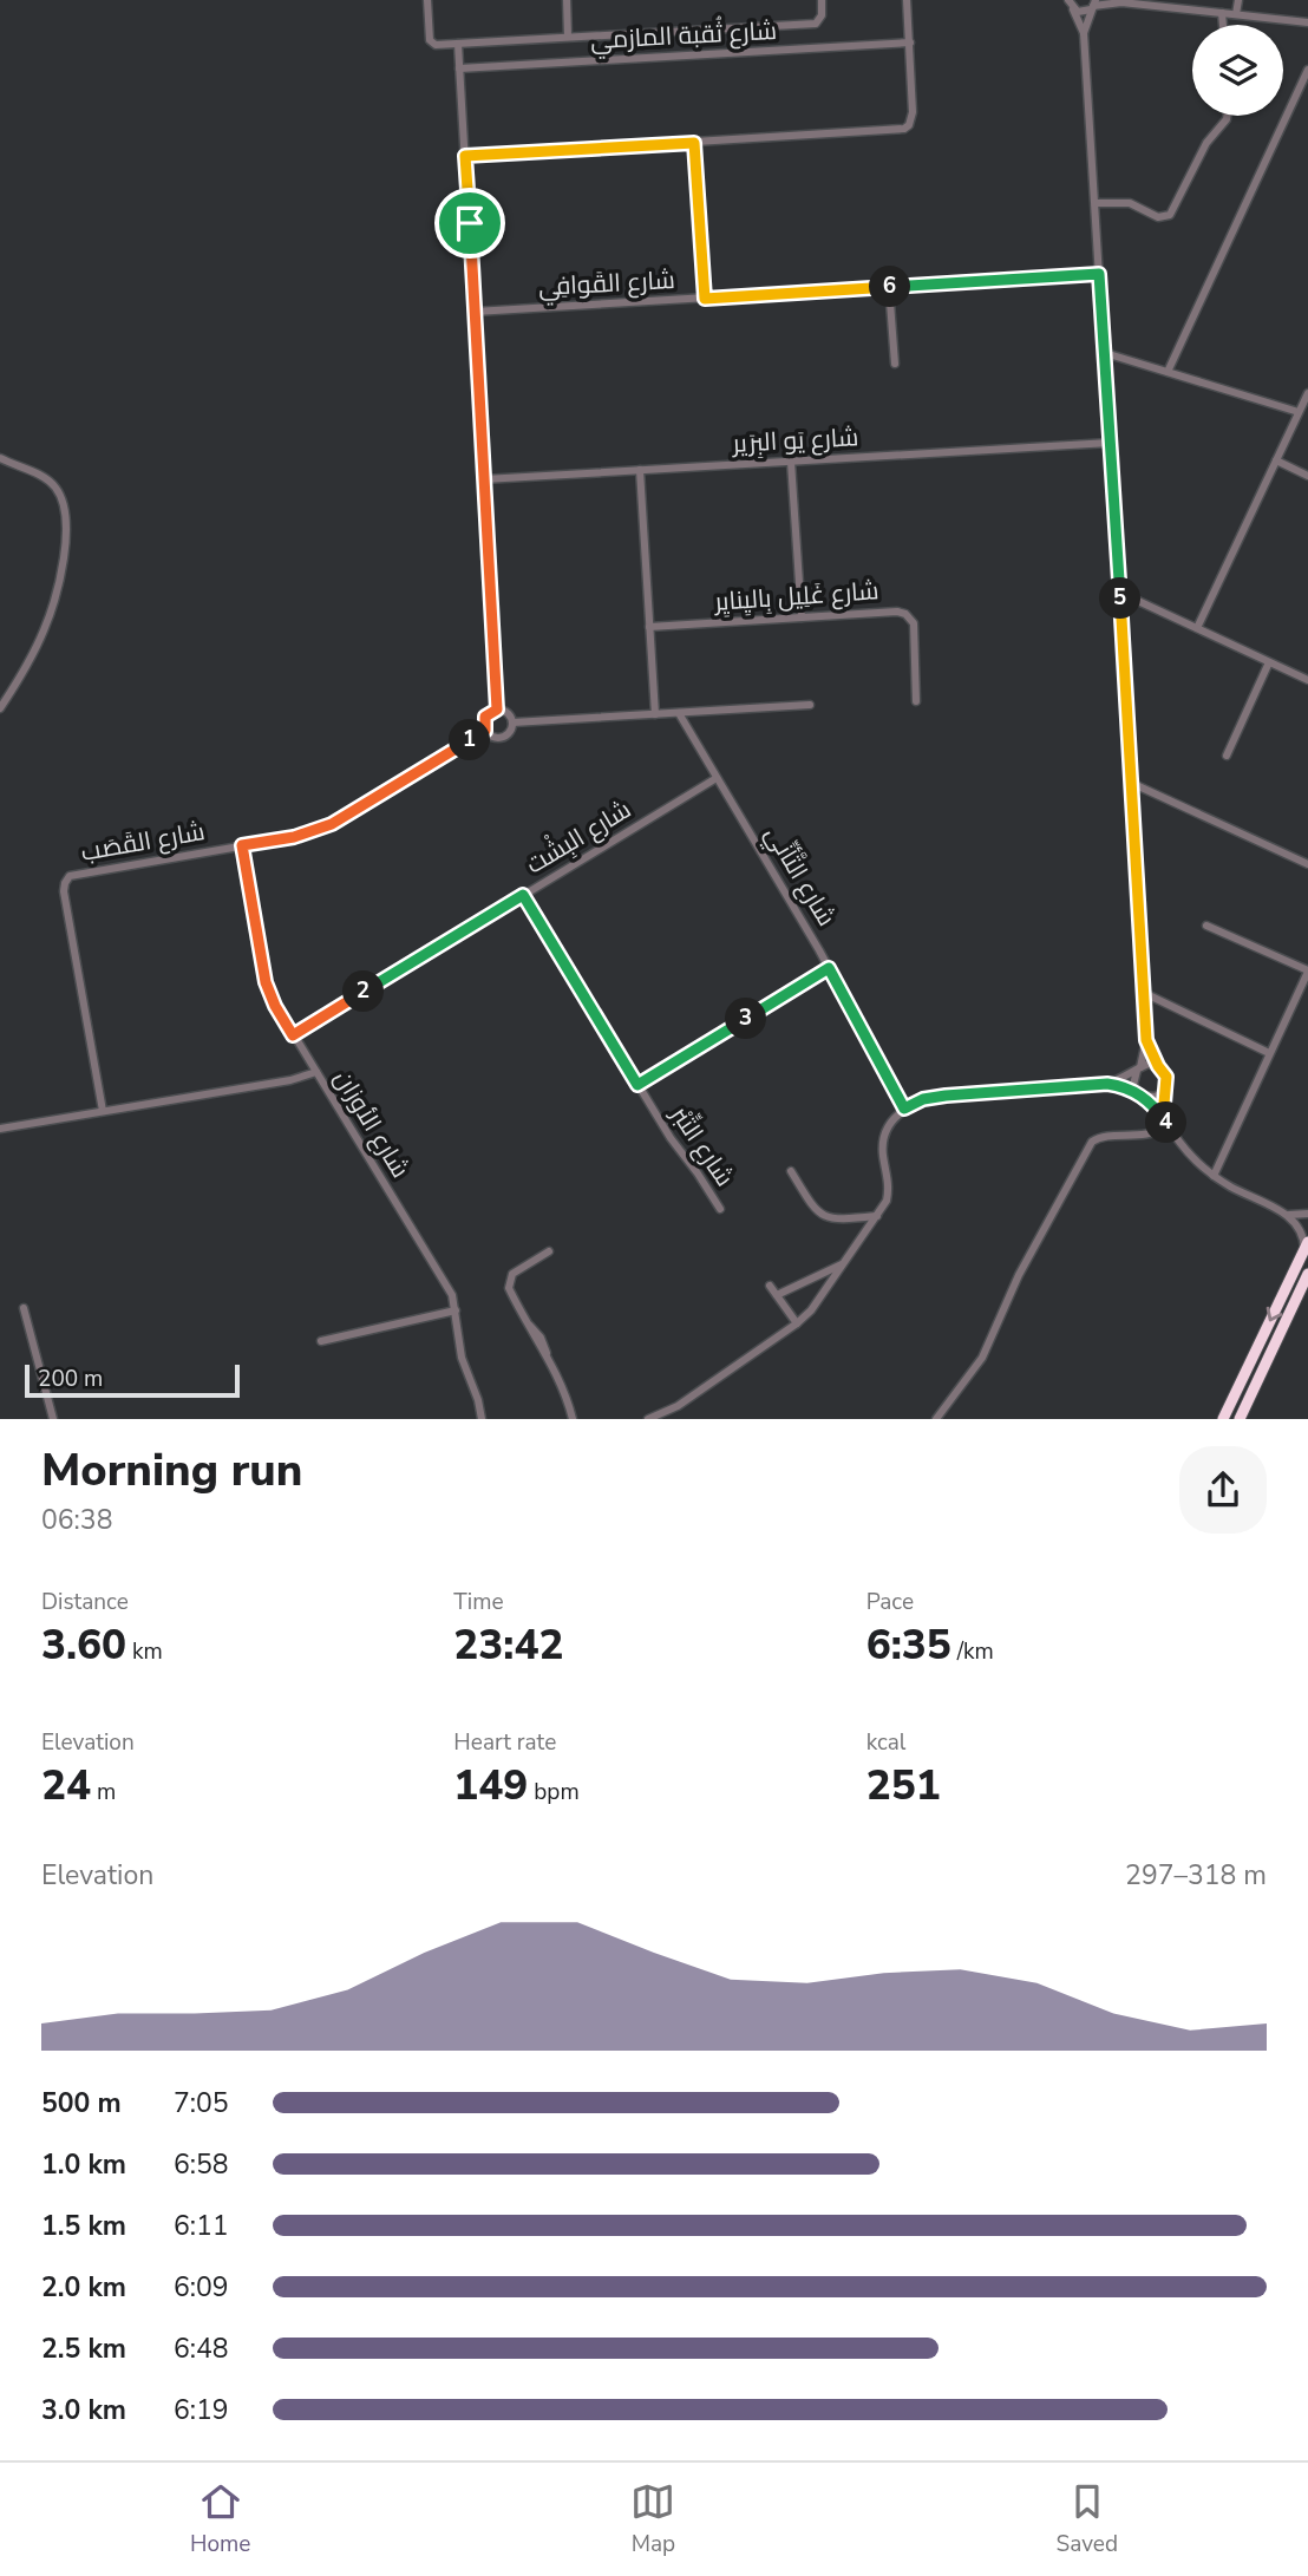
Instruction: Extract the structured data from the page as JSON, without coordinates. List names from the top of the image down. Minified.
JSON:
{"streets":{"street":["شارع ثُقبة المازمي","شارع القَوافِي","شارع يَو البِرَير","شارع غَلِيل بِاليِنايِر","شارع البِشْت","شارع القَصَب","شارع التَّأنِّي","شارع الأوزان","شارع التِّبْر"]},"crossings":[["شارع البِشْت","شارع التَّأنِّي"],["شارع البِشْت","شارع الأوزان"],["شارع البِشْت","شارع التِّبْر"],["شارع القَصَب","شارع الأوزان"]],"scale_bar":"200 m","page":{"pins":["6","5","1","2","3","4"],"scale":"200 m","heading":["Morning run","06:38"],"stats":[["Distance","3.60 km"],["Time","23:42"],["Pace","6:35 /km"],["Elevation","24 m"],["Heart rate","149 bpm"],["kcal","251"]],"chart":["Elevation","297–318 m"],"list":[{"name":"500 m","note":"7:05"},{"name":"1.0 km","note":"6:58"},{"name":"1.5 km","note":"6:11"},{"name":"2.0 km","note":"6:09"},{"name":"2.5 km","note":"6:48"},{"name":"3.0 km","note":"6:19"}],"tabs":["Home","Map","Saved"]}}
